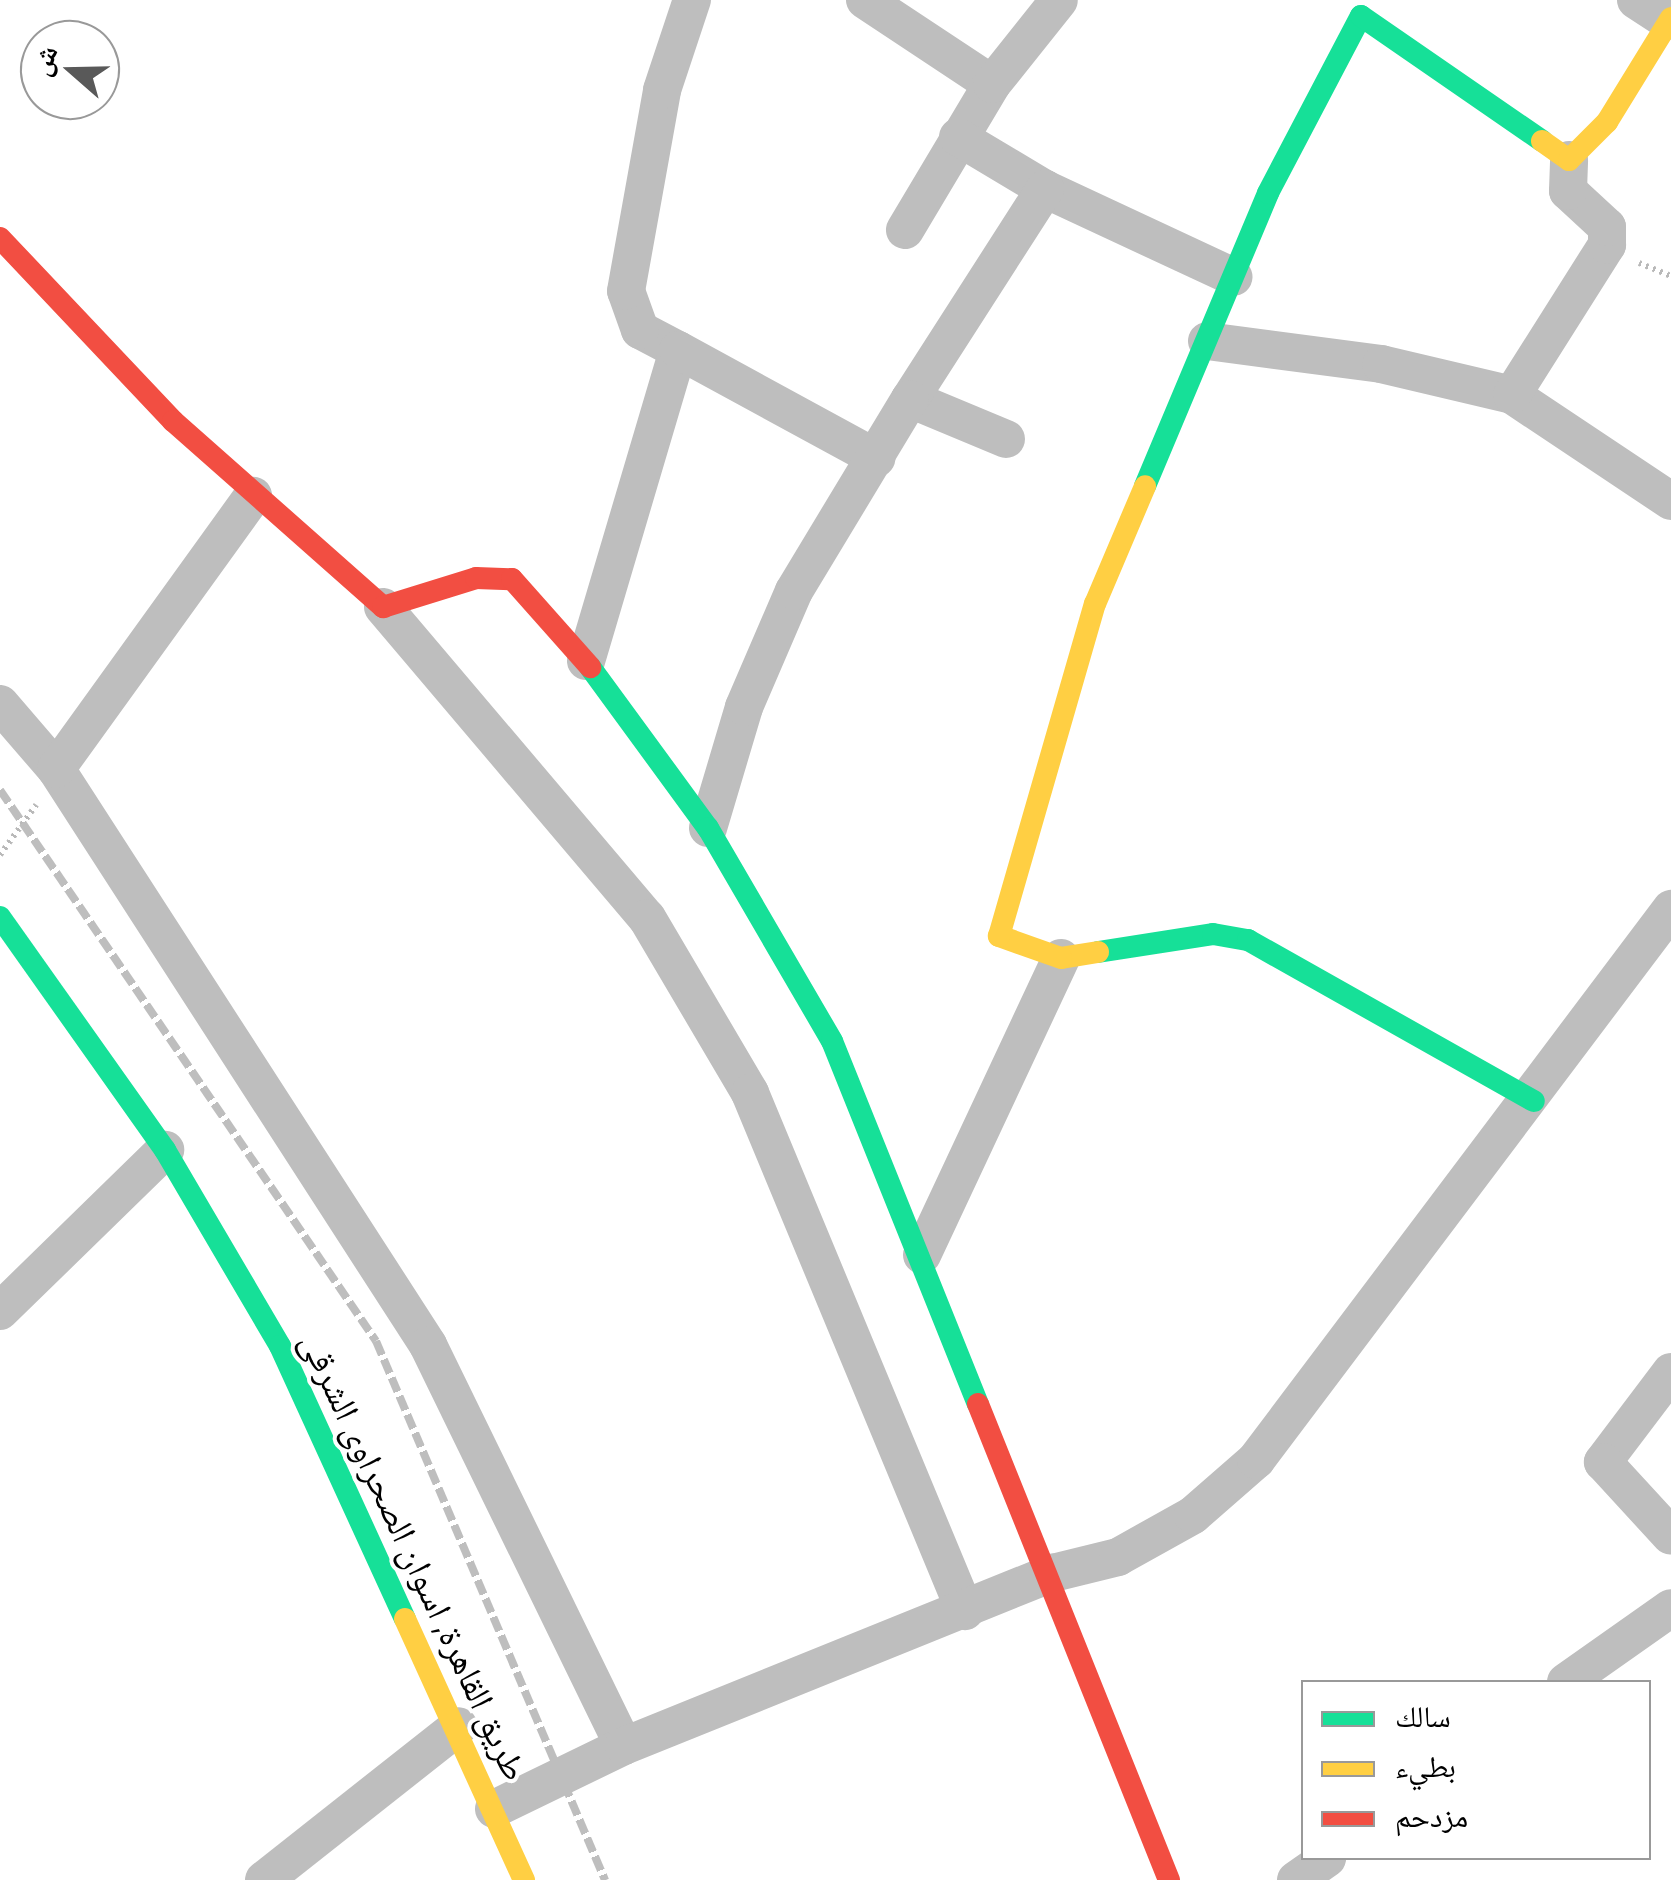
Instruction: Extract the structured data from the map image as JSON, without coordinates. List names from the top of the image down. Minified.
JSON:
{"streets":{"main road":["طريق القاهرة, اسوان الصحراوى الشرقى"]},"legend":["سالك","بطيء","مزدحم"],"north":"left"}
